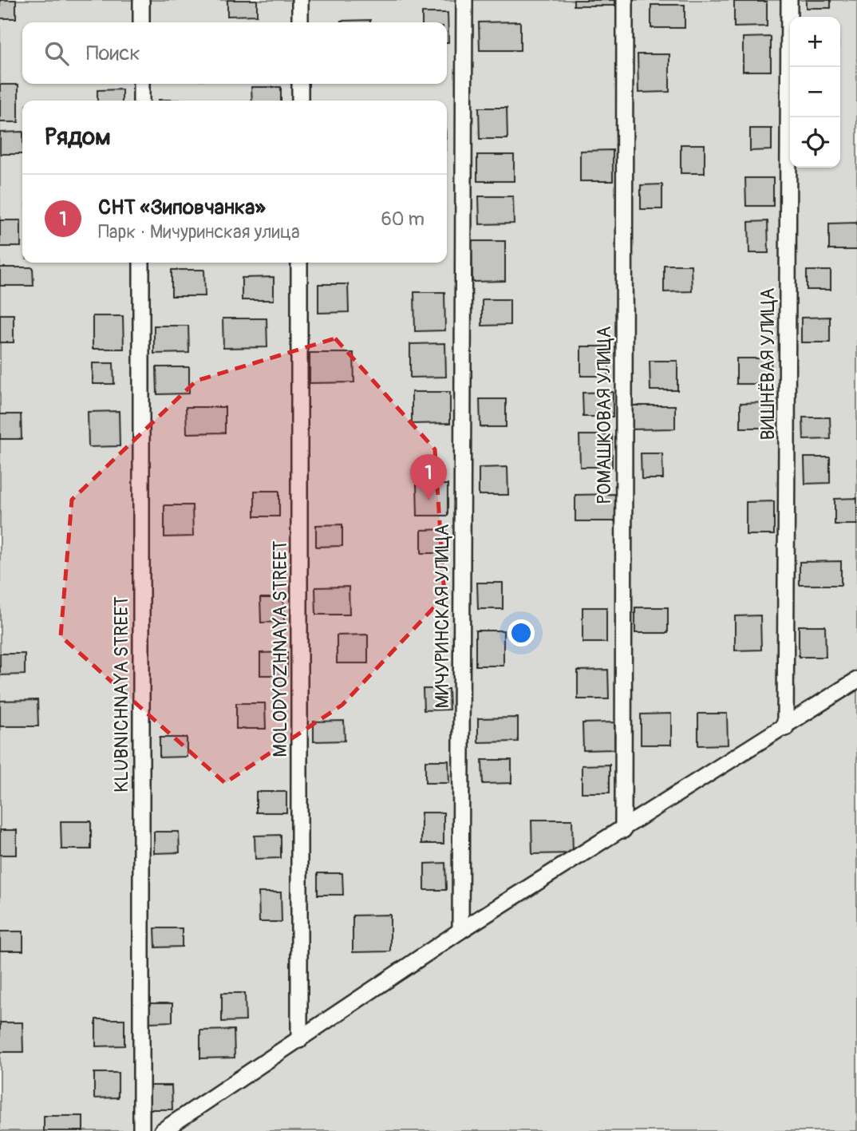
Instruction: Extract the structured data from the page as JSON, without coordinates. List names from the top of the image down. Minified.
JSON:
{"streets":{"street":["ВИШНЁВАЯ УЛИЦА","РОМАШКОВАЯ УЛИЦА","МИЧУРИНСКАЯ УЛИЦА","MOLODYOZHNAYA STREET","KLUBNICHNAYA STREET"]},"page":{"map_buttons":["+","−"],"search":"Поиск","heading":"Рядом","list":[{"mark":"1","name":"СНТ «Зиповчанка»","note":"Парк · Мичуринская улица","value":"60 m"}],"pins":"1"}}
